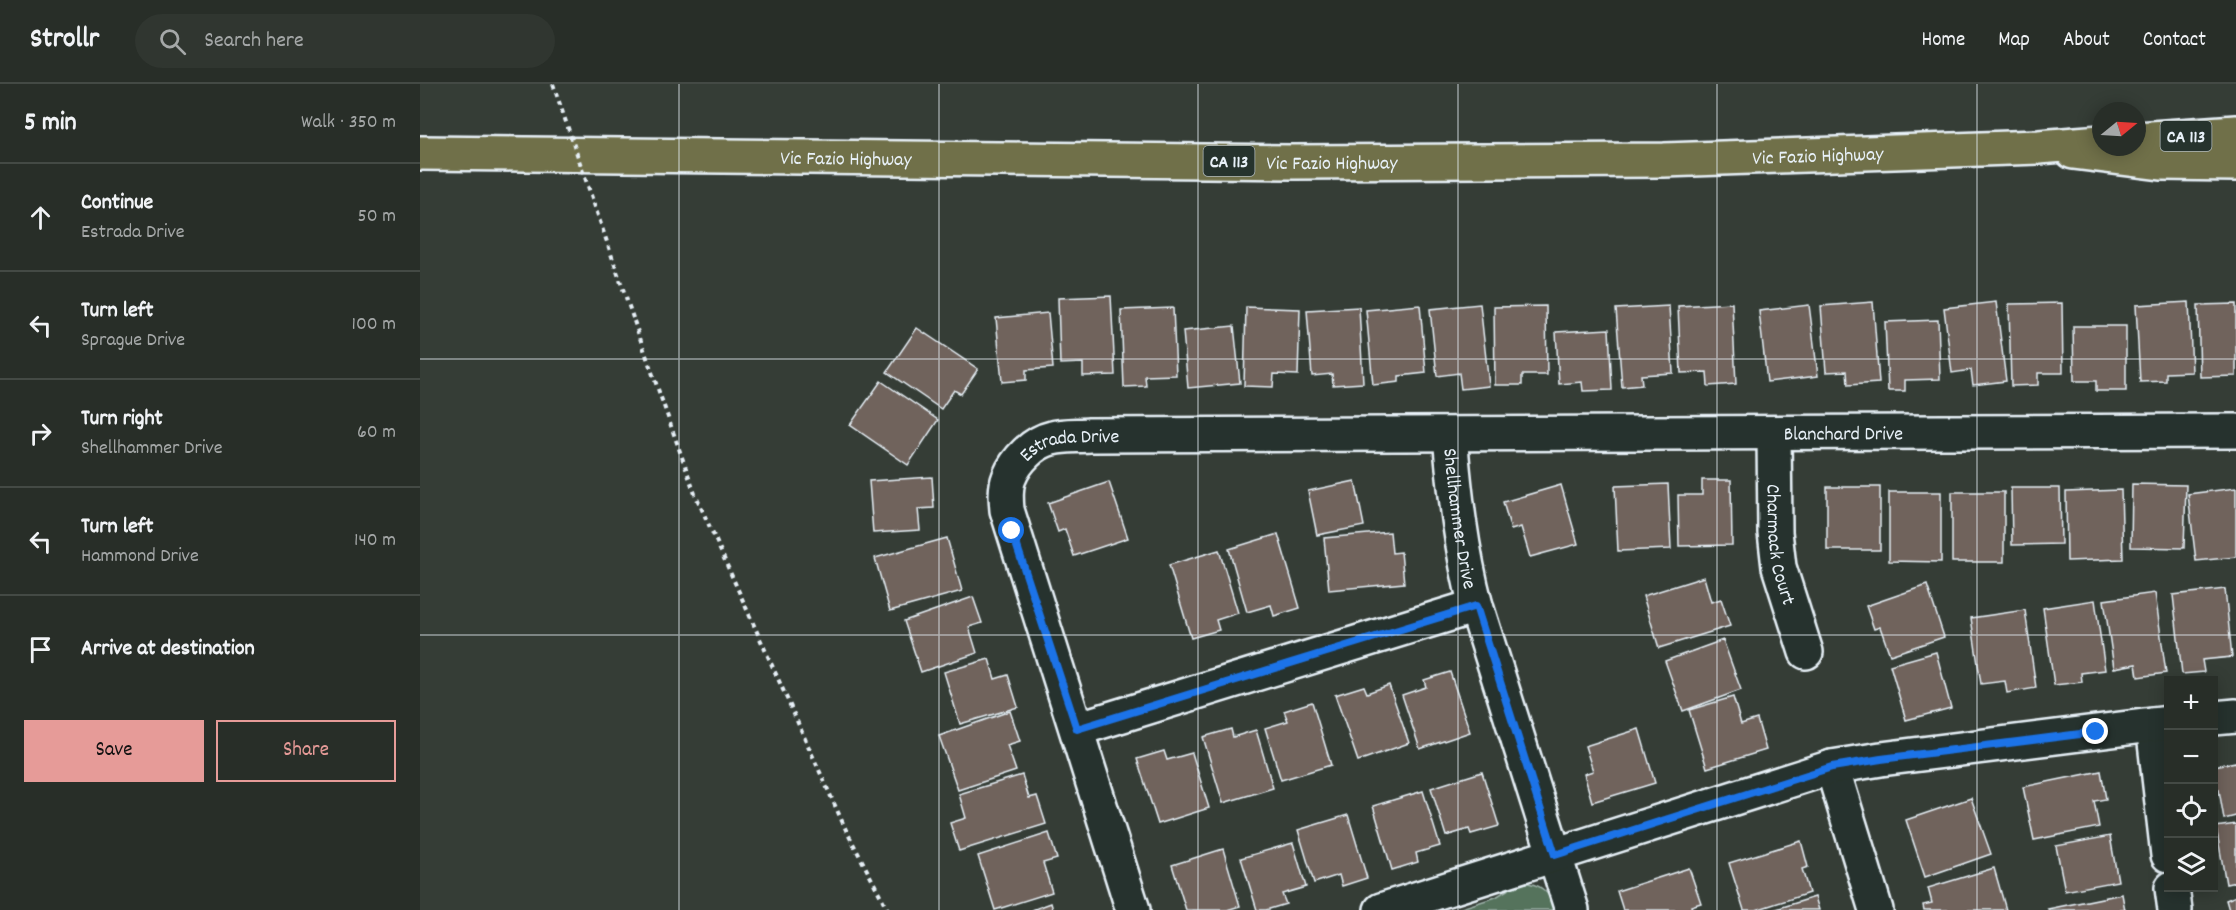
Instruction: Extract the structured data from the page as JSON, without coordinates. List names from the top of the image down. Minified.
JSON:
{"streets":{"highway":["CA 113","Vic Fazio Highway"],"street":["Blanchard Drive","Estrada Drive","Shellhammer Drive","Charmack Court"]},"crossings":[["Blanchard Drive","Estrada Drive"],["Blanchard Drive","Shellhammer Drive"],["Blanchard Drive","Charmack Court"],["Estrada Drive","Shellhammer Drive"]],"north":"right","page":{"header":"Strollr","search":"Search here","nav":["Home","Map","About","Contact"],"heading":["5 min","Walk · 350 m"],"list":[["Continue","Estrada Drive","50 m"],["Turn left","Sprague Drive","100 m"],["Turn right","Shellhammer Drive","60 m"],["Turn left","Hammond Drive","140 m"],"Arrive at destination"],"map_buttons":["+","−"],"buttons":["Save","Share"]}}
